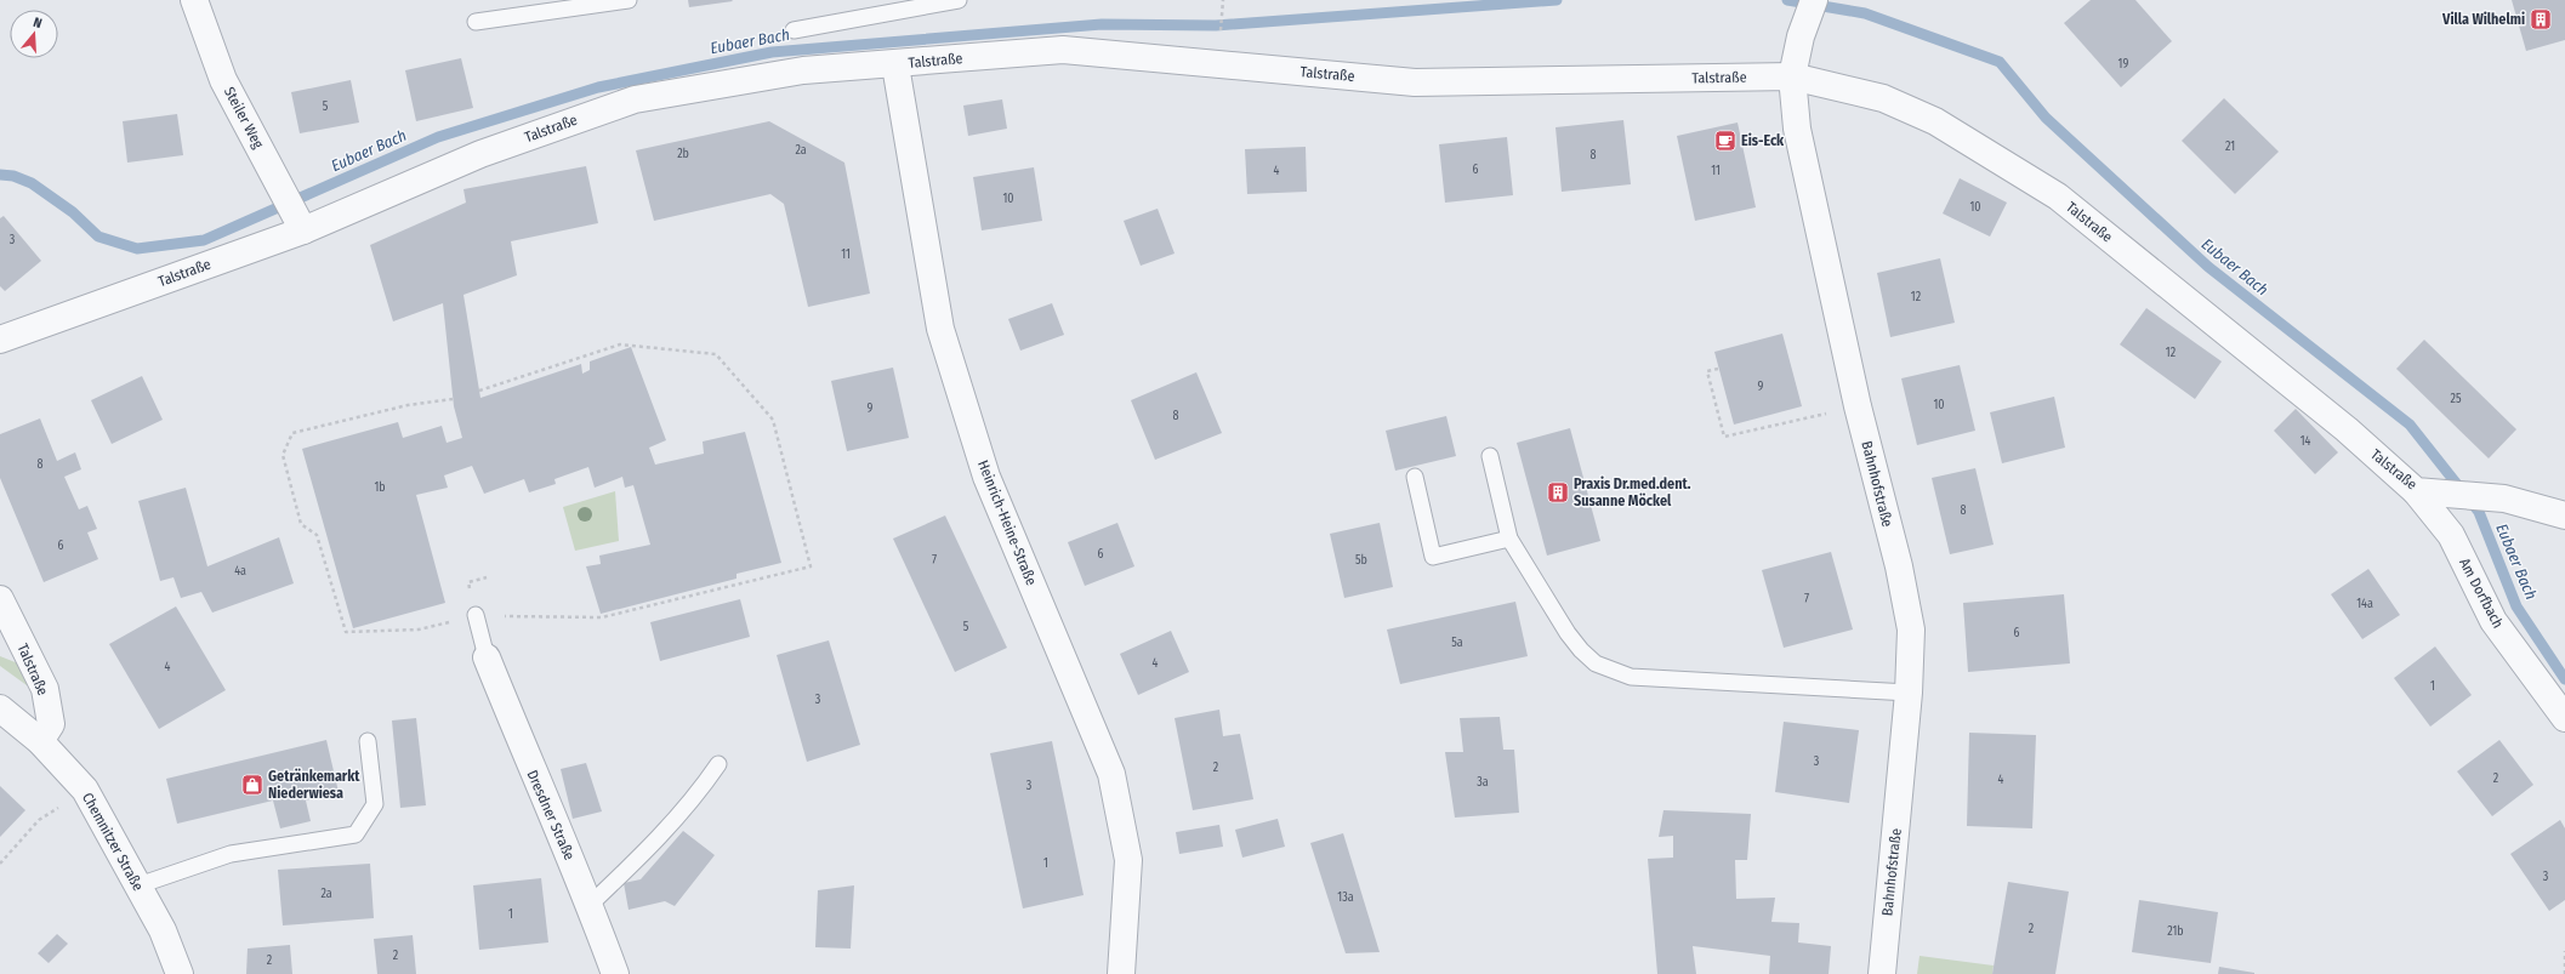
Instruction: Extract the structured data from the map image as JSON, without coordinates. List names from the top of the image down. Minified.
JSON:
{"streets":{"street":["Talstraße","Steiler Weg","Bahnhofstraße","Heinrich-Heine-Straße","Am Dorfbach","Dresdner Straße","Chemnitzer Straße"]},"crossings":[["Talstraße","Steiler Weg"],["Talstraße","Bahnhofstraße"],["Talstraße","Heinrich-Heine-Straße"],["Talstraße","Am Dorfbach"],["Talstraße","Chemnitzer Straße"]],"water":["Eubaer Bach"],"places":{"building":["Villa Wilhelmi","Praxis Dr.med.dent. Susanne Möckel"],"cafe":["Eis-Eck"],"shop":["Getränkemarkt Niederwiesa"]},"house_numbers":["19","5","21","2a","2b","8","6","4","11","10","10","3","11","12","12","9","25","10","9","8","14","8","1b","8","6","6","7","5b","4a","7","14a","5","6","5a","4","4","1","3","3","2","2","4","3a","3","1","3","2a","13a","1","2","21b","2","2"],"north":"top"}
